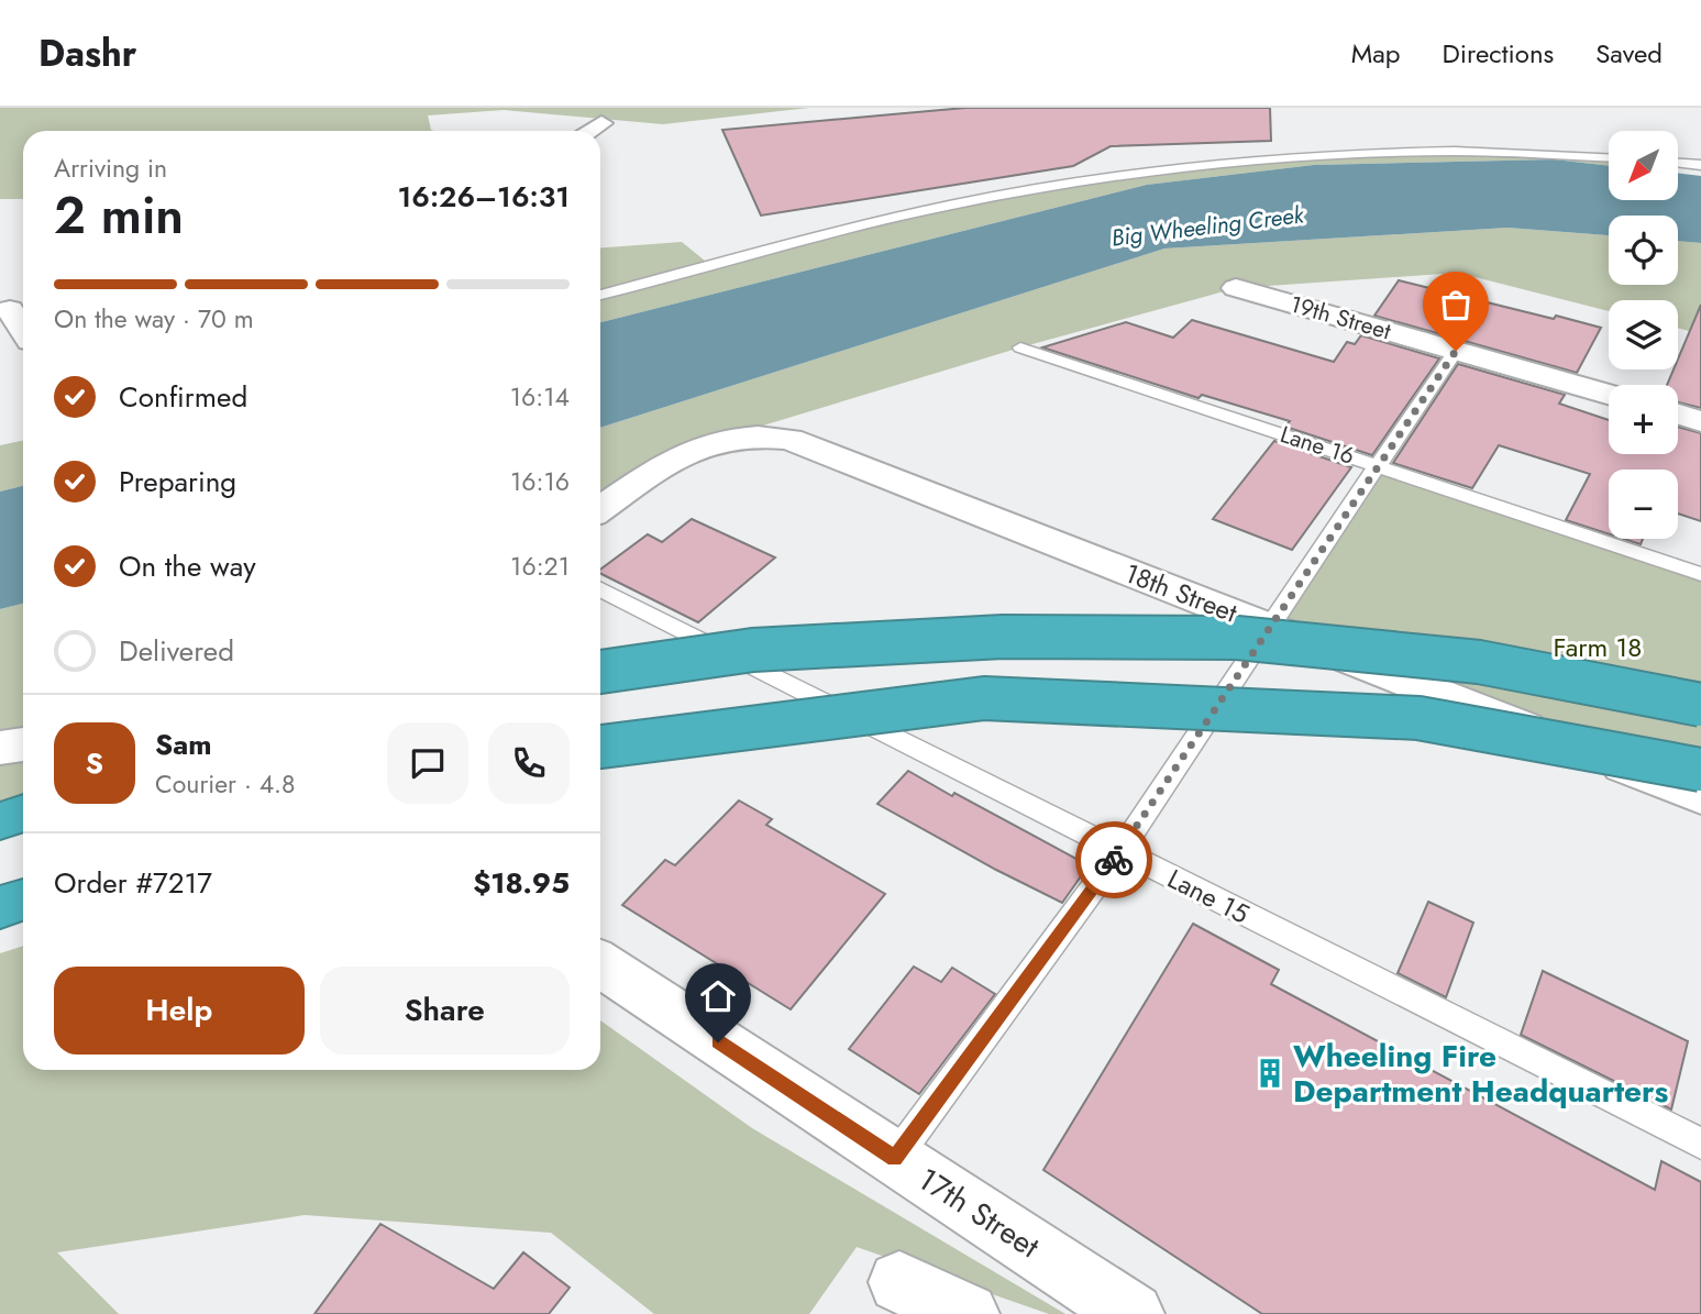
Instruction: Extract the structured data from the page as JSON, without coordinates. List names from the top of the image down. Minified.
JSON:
{"streets":{"street":["19th Street","18th Street","17th Street"],"lane":["Lane 16","Lane 15"]},"water":["Big Wheeling Creek"],"parks":["Farm 18"],"places":{"building":["Wheeling Fire Department Headquarters"]},"north":"bottom left","page":{"header":"Dashr","nav":["Map","Directions","Saved"],"map_buttons":["+","−"],"heading":["2 min","Arriving in","16:26–16:31"],"panel":["Sam","Courier · 4.8","Order #7217","$18.95"],"bar":"On the way · 70 m","list":[["Confirmed","16:14"],["Preparing","16:16"],["On the way","16:21"],"Delivered"],"round":"S","buttons":["Help","Share"]}}
